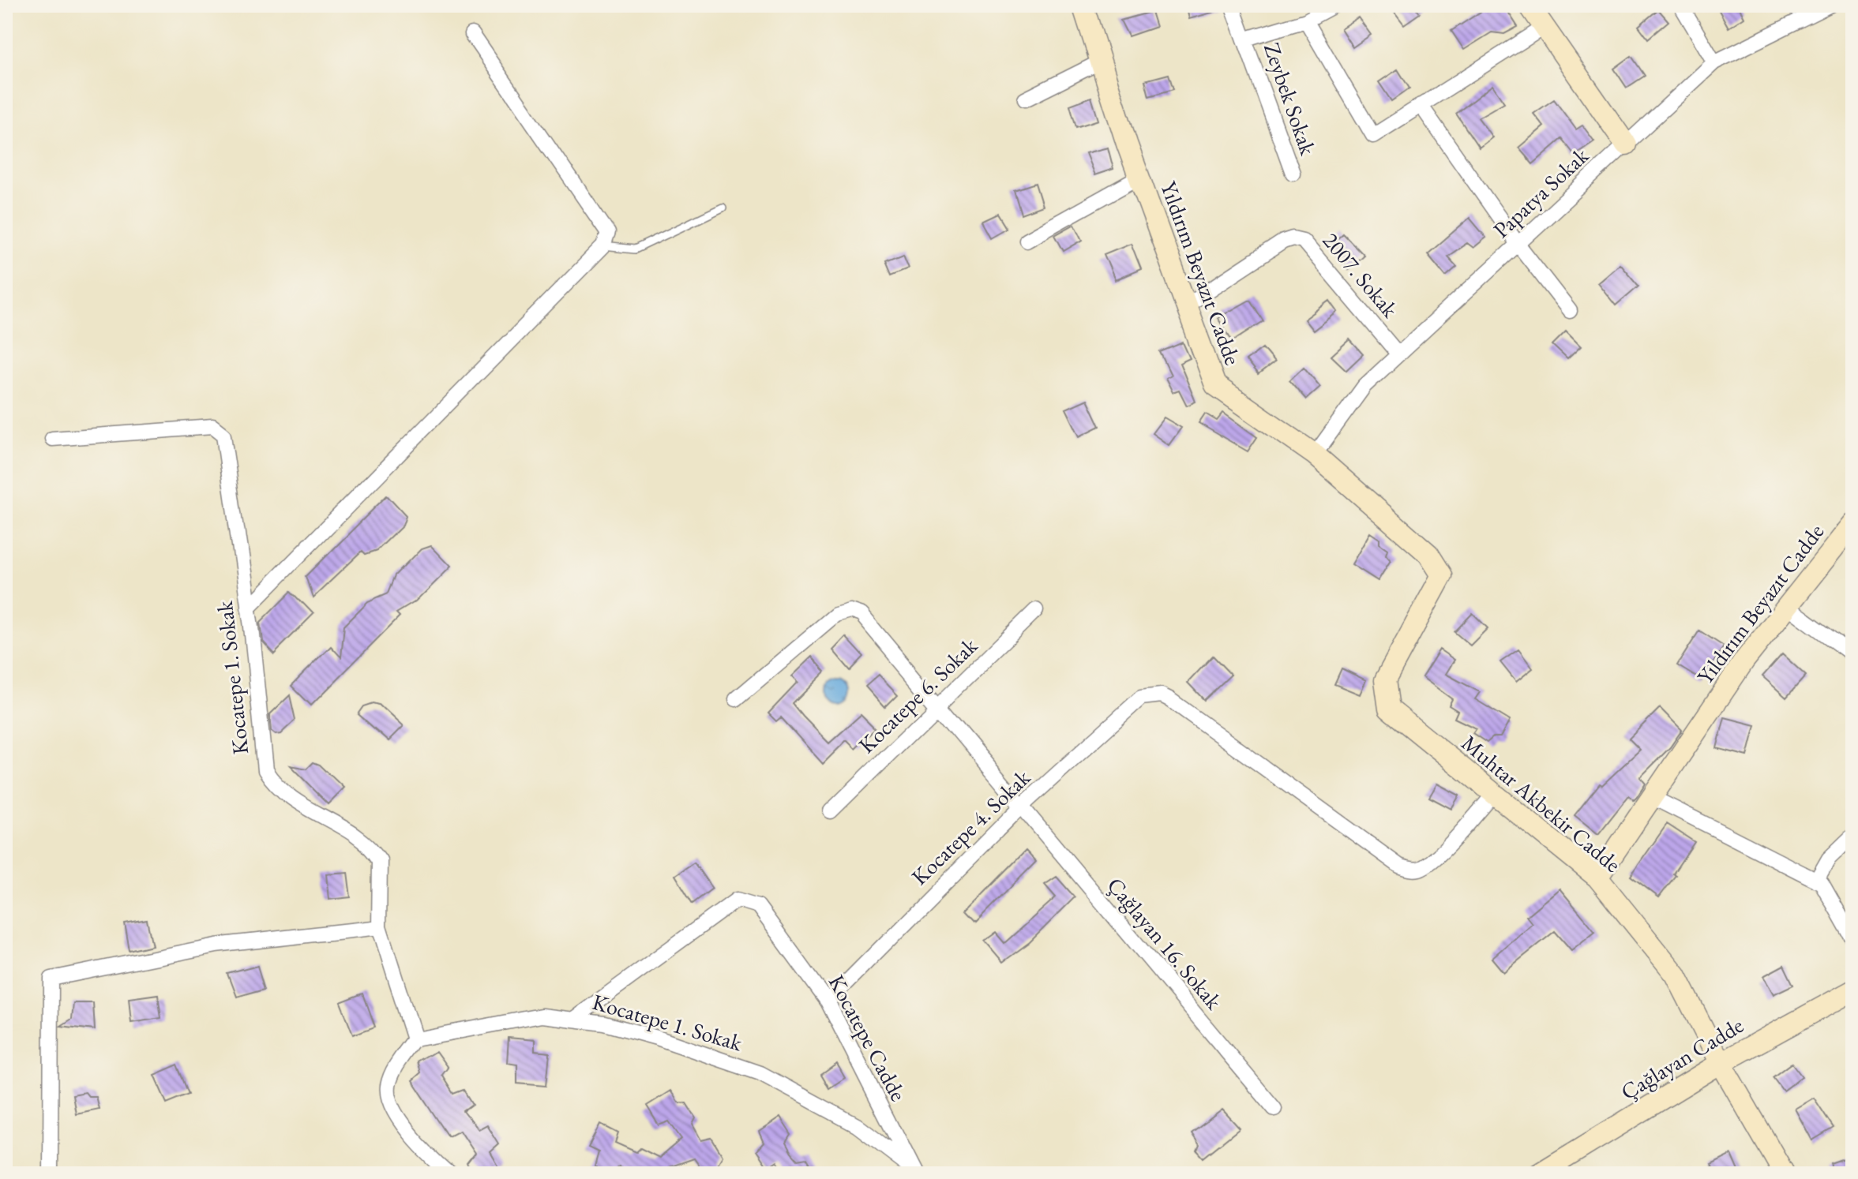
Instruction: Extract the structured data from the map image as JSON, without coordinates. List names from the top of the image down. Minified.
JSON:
{"streets":{"street":["Zeybek Sokak","Papatya Sokak","Yıldırım Beyazıt Cadde","2007. Sokak","Kocatepe 1. Sokak","Kocatepe 6. Sokak","Muhtar Akbekir Cadde","Kocatepe 4. Sokak","Çağlayan 16. Sokak","Kocatepe Cadde","Çağlayan Cadde"]},"crossings":[["Papatya Sokak","Yıldırım Beyazıt Cadde"],["Papatya Sokak","2007. Sokak"],["Yıldırım Beyazıt Cadde","2007. Sokak"],["Yıldırım Beyazıt Cadde","Muhtar Akbekir Cadde"],["Kocatepe 1. Sokak","Kocatepe Cadde"],["Kocatepe 6. Sokak","Çağlayan 16. Sokak"],["Muhtar Akbekir Cadde","Kocatepe 4. Sokak"],["Muhtar Akbekir Cadde","Çağlayan Cadde"],["Kocatepe 4. Sokak","Çağlayan 16. Sokak"],["Kocatepe 4. Sokak","Kocatepe Cadde"]]}
